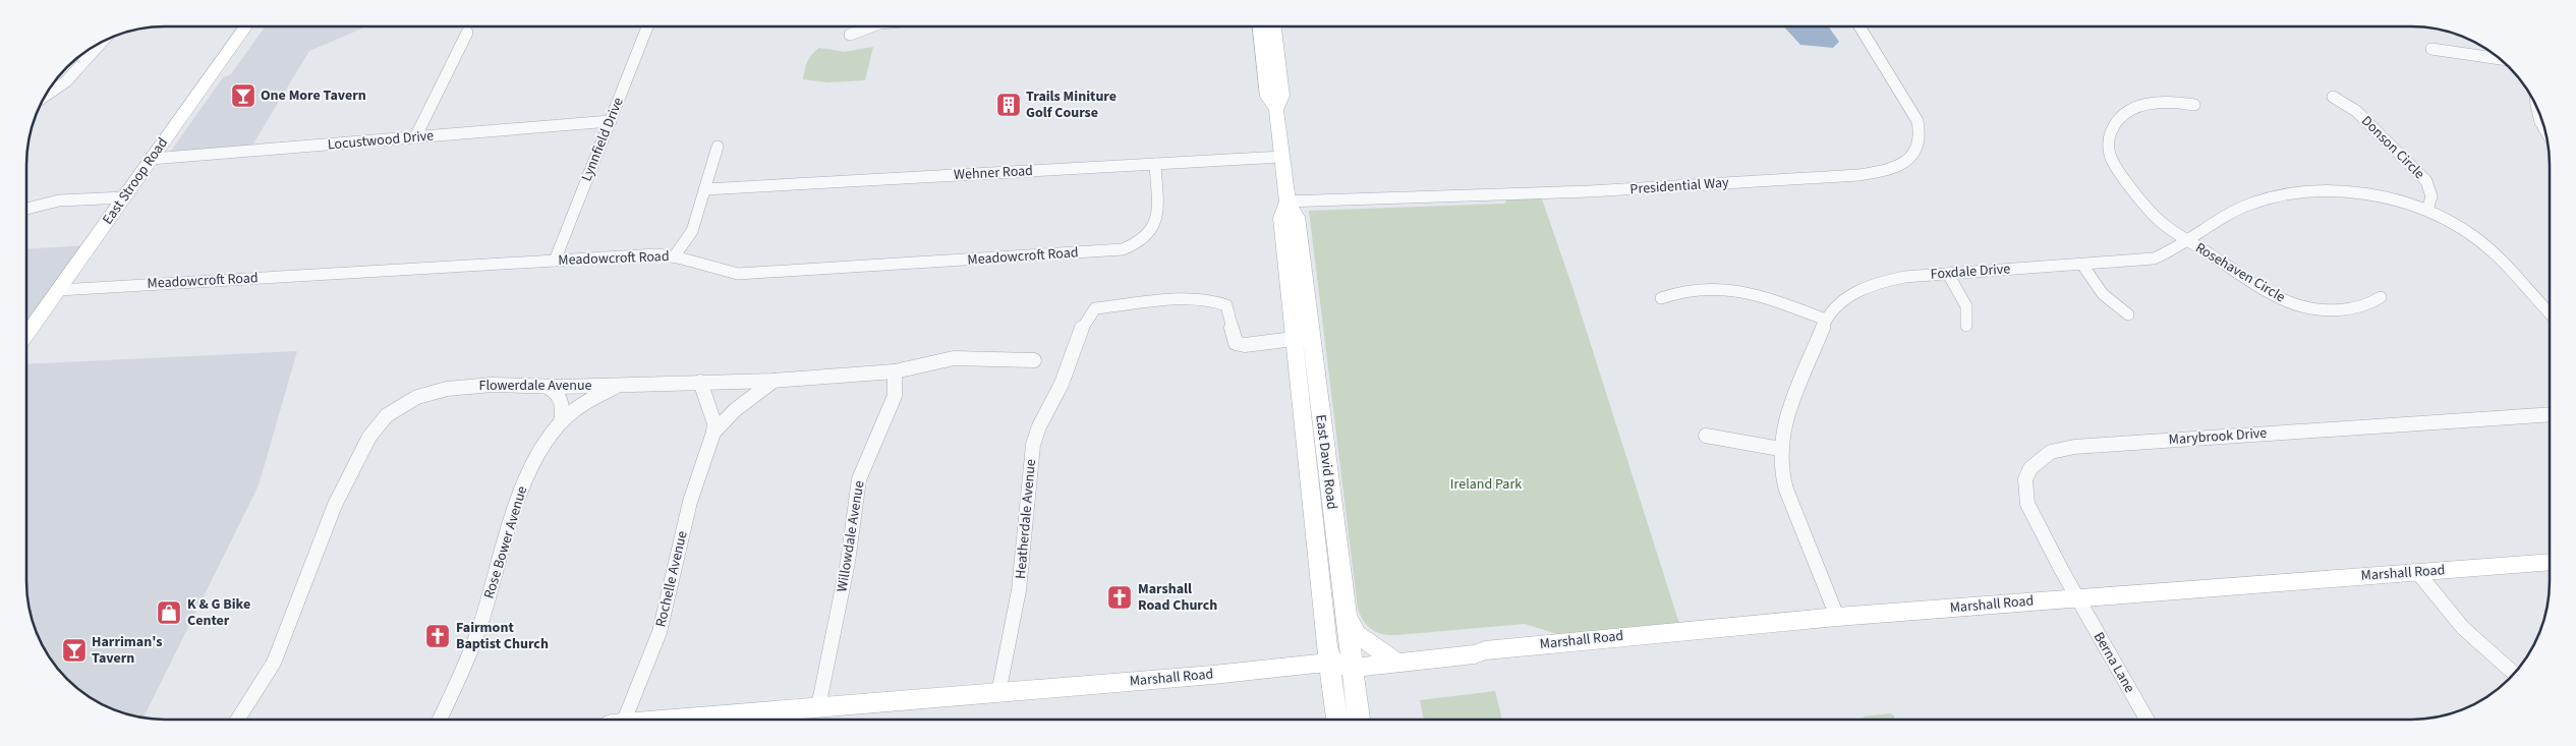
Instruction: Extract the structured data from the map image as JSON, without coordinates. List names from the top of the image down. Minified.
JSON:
{"streets":{"street":["Lynnfield Drive","Locustwood Drive","Donson Circle","Wehner Road","East Stroop Road","Presidential Way","Meadowcroft Road","Foxdale Drive","Rosehaven Circle","Flowerdale Avenue","Marybrook Drive","East David Road","Heatherdale Avenue","Willowdale Avenue","Rose Bower Avenue","Marshall Road","Rochelle Avenue","Berna Lane"]},"crossings":[["Lynnfield Drive","Locustwood Drive"],["Lynnfield Drive","Meadowcroft Road"],["Locustwood Drive","East Stroop Road"],["Donson Circle","Foxdale Drive"],["Wehner Road","Meadowcroft Road"],["Wehner Road","East David Road"],["East Stroop Road","Meadowcroft Road"],["Presidential Way","East David Road"],["Foxdale Drive","Rosehaven Circle"],["Foxdale Drive","Marshall Road"],["Flowerdale Avenue","Willowdale Avenue"],["Flowerdale Avenue","Rose Bower Avenue"],["Flowerdale Avenue","Rochelle Avenue"],["Marybrook Drive","Marshall Road"],["Marybrook Drive","Berna Lane"],["East David Road","Heatherdale Avenue"],["East David Road","Marshall Road"],["Heatherdale Avenue","Marshall Road"],["Willowdale Avenue","Marshall Road"],["Marshall Road","Berna Lane"]],"parks":["Ireland Park"],"places":{"bar":["One More Tavern","Harriman's Tavern"],"building":["Trails Miniture Golf Course"],"church":["Marshall Road Church","Fairmont Baptist Church"],"shop":["K & G Bike Center"]}}
